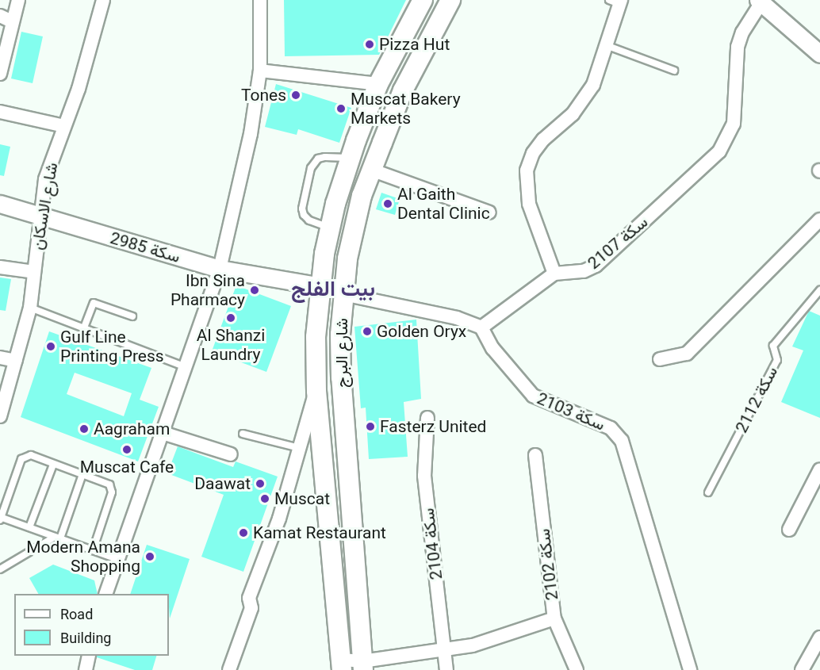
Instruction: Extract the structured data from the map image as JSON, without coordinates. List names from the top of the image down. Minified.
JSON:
{"streets":{"main road":["شارع البرج"],"street":["شارع الاسكان","سكة 2107","سكة 2985","سكة 2103","سكة 2104","سكة 2102"],"lane":["سكة 2112"]},"crossings":[["شارع الاسكان","سكة 2985"],["سكة 2985","شارع البرج"]],"districts":["بيت الفلج"],"places":["Pizza Hut","Tones","Muscat Bakery Markets","Al Gaith Dental Clinic","Ibn Sina Pharmacy","Al Shanzi Laundry","Golden Oryx","Gulf Line Printing Press","Fasterz United","Aagraham","Muscat Cafe","Daawat","Muscat","Kamat Restaurant","Modern Amana Shopping"],"legend":["Road","Building"]}
